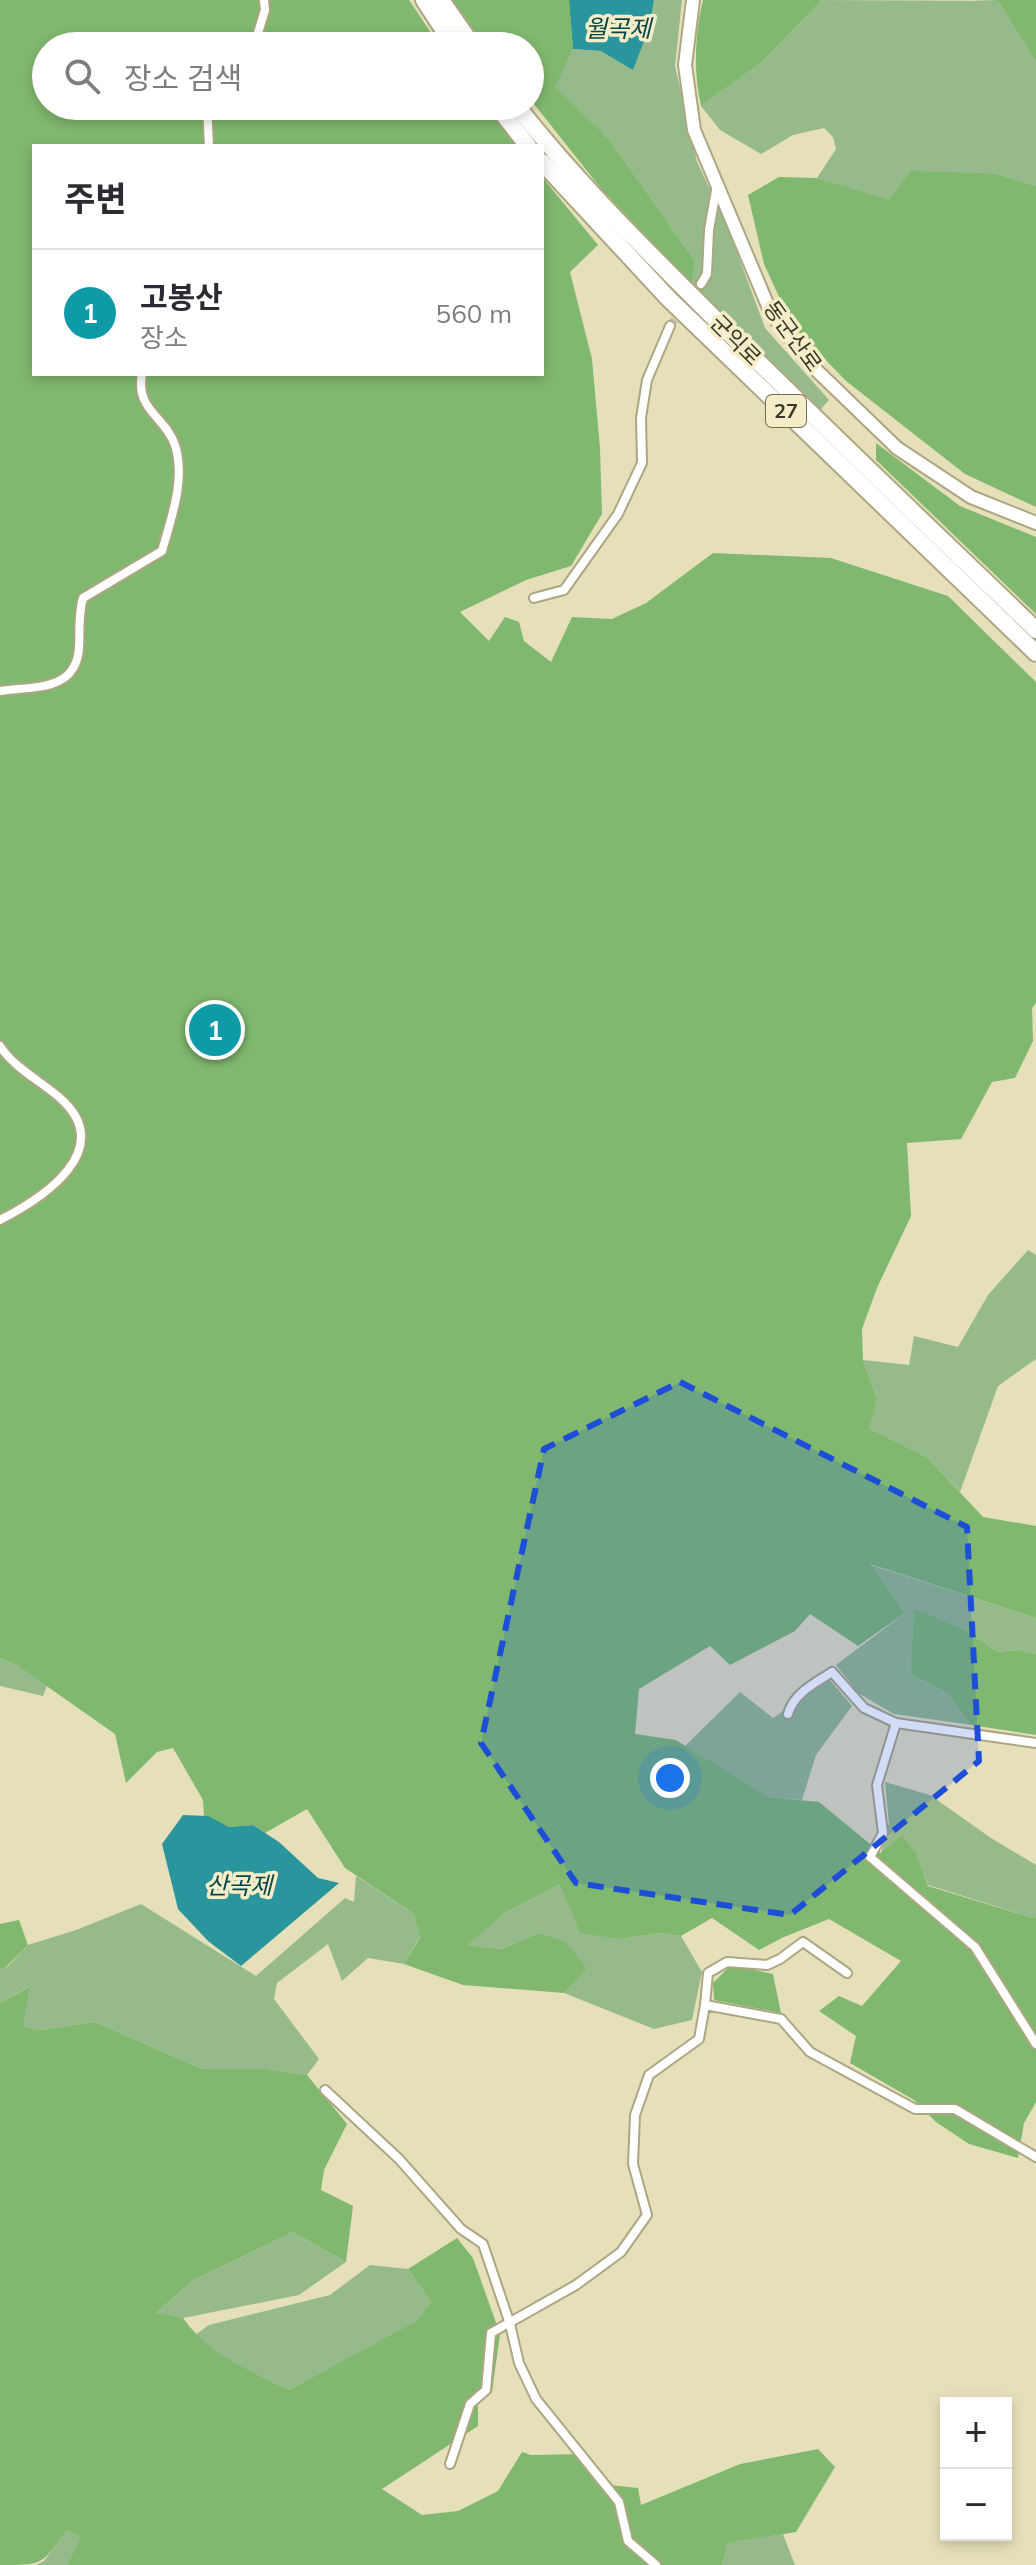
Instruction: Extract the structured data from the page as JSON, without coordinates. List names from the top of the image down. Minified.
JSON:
{"streets":{"highway":["군익로","27"],"street":["동군산로"]},"water":["월곡제","산곡제"],"page":{"search":"장소 검색","heading":"주변","list":[{"mark":"1","name":"고봉산","note":"장소","value":"560 m"}],"pins":"1","map_buttons":["+","−"]}}
